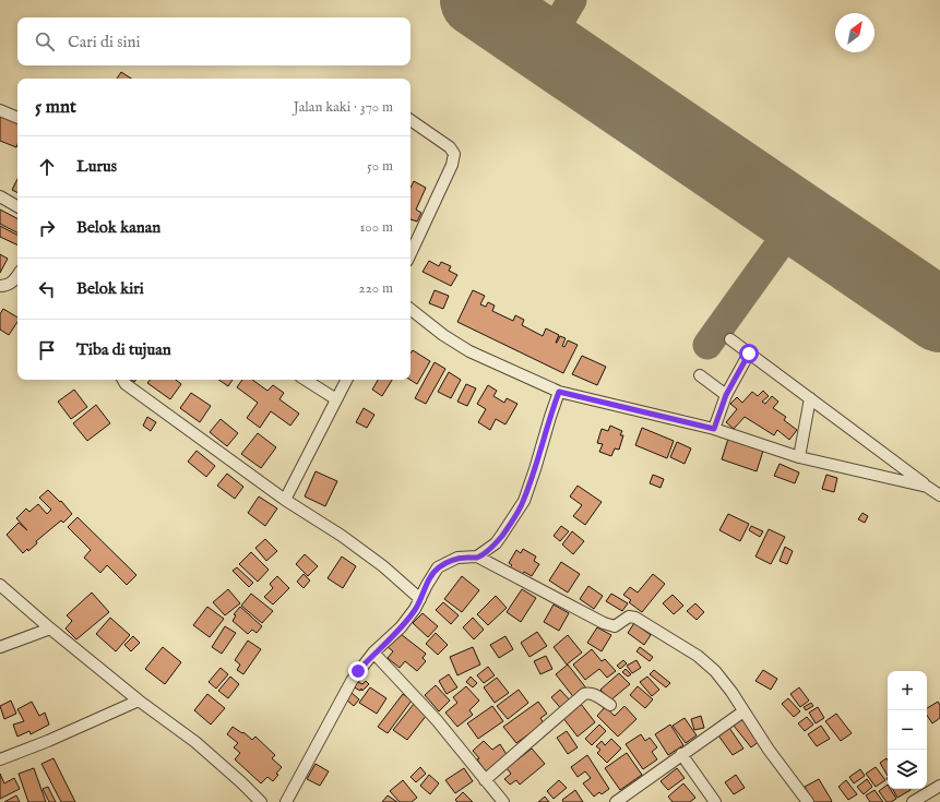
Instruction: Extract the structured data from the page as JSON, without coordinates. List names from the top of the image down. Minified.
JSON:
{"north":"top right","page":{"search":"Cari di sini","heading":["5 mnt","Jalan kaki · 370 m"],"list":[["Lurus","50 m"],["Belok kanan","100 m"],["Belok kiri","220 m"],"Tiba di tujuan"],"map_buttons":["+","−"]}}
